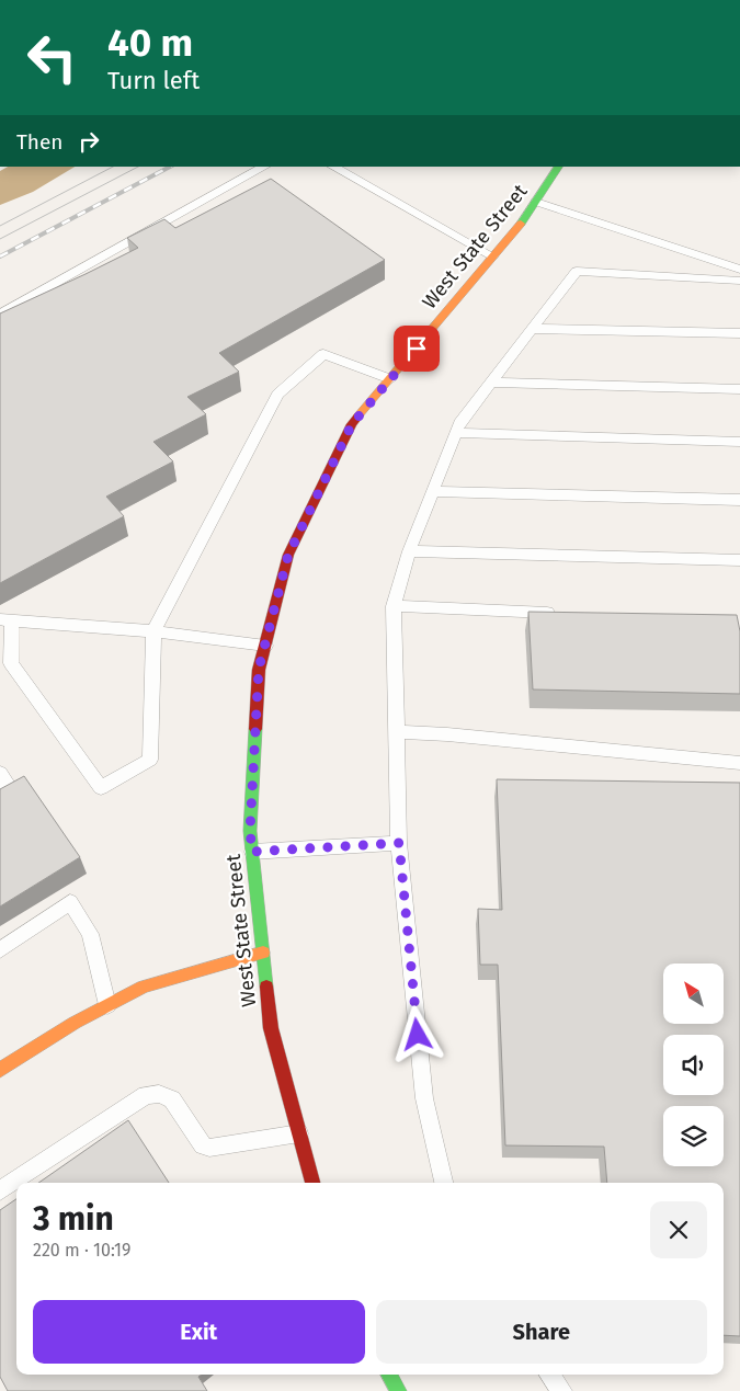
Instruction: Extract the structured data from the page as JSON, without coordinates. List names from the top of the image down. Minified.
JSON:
{"streets":{"street":["West State Street"]},"north":"top left","page":{"turn":["40 m","Turn left"],"then":"Then","heading":["3 min","220 m · 10:19"],"buttons":["Exit","Share"]}}
